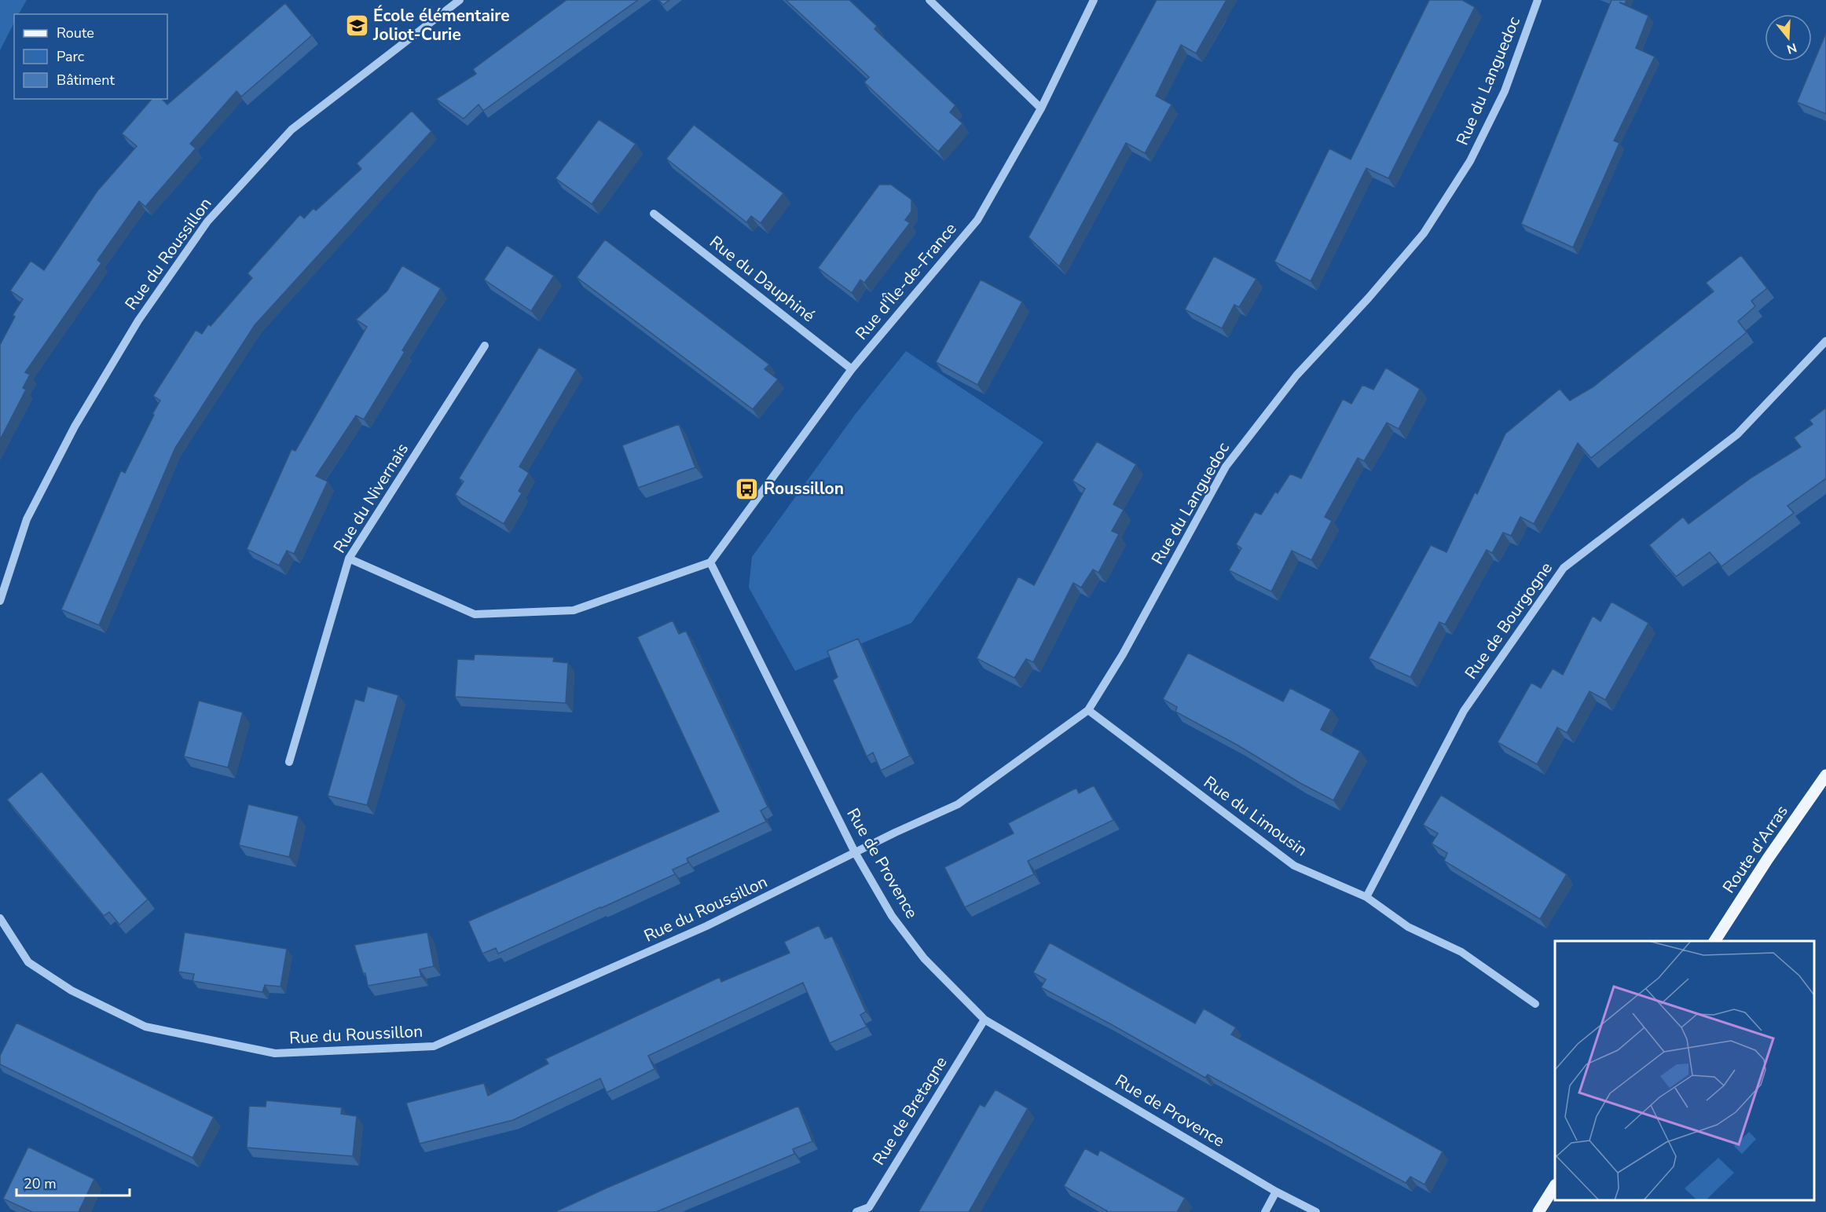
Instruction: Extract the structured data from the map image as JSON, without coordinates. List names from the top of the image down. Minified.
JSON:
{"streets":{"main road":["Route d'Arras"],"street":["Rue du Languedoc","Rue du Roussillon","Rue du Dauphiné","Rue d'Île-de-France","Rue du Nivernais","Rue de Bourgogne","Rue du Limousin","Rue de Provence","Rue de Bretagne"]},"crossings":[["Rue du Languedoc","Rue du Roussillon"],["Rue du Languedoc","Rue du Limousin"],["Rue du Languedoc","Rue de Provence"],["Rue du Roussillon","Rue de Provence"],["Rue du Dauphiné","Rue d'Île-de-France"],["Rue d'Île-de-France","Rue de Provence"],["Rue de Bourgogne","Rue du Limousin"],["Rue de Provence","Rue de Bretagne"]],"places":{"school or university":["École élémentaire Joliot-Curie"],"bus stop":["Roussillon"]},"legend":["Route","Parc","Bâtiment"],"scale_bar":"20 m","north":"bottom"}
